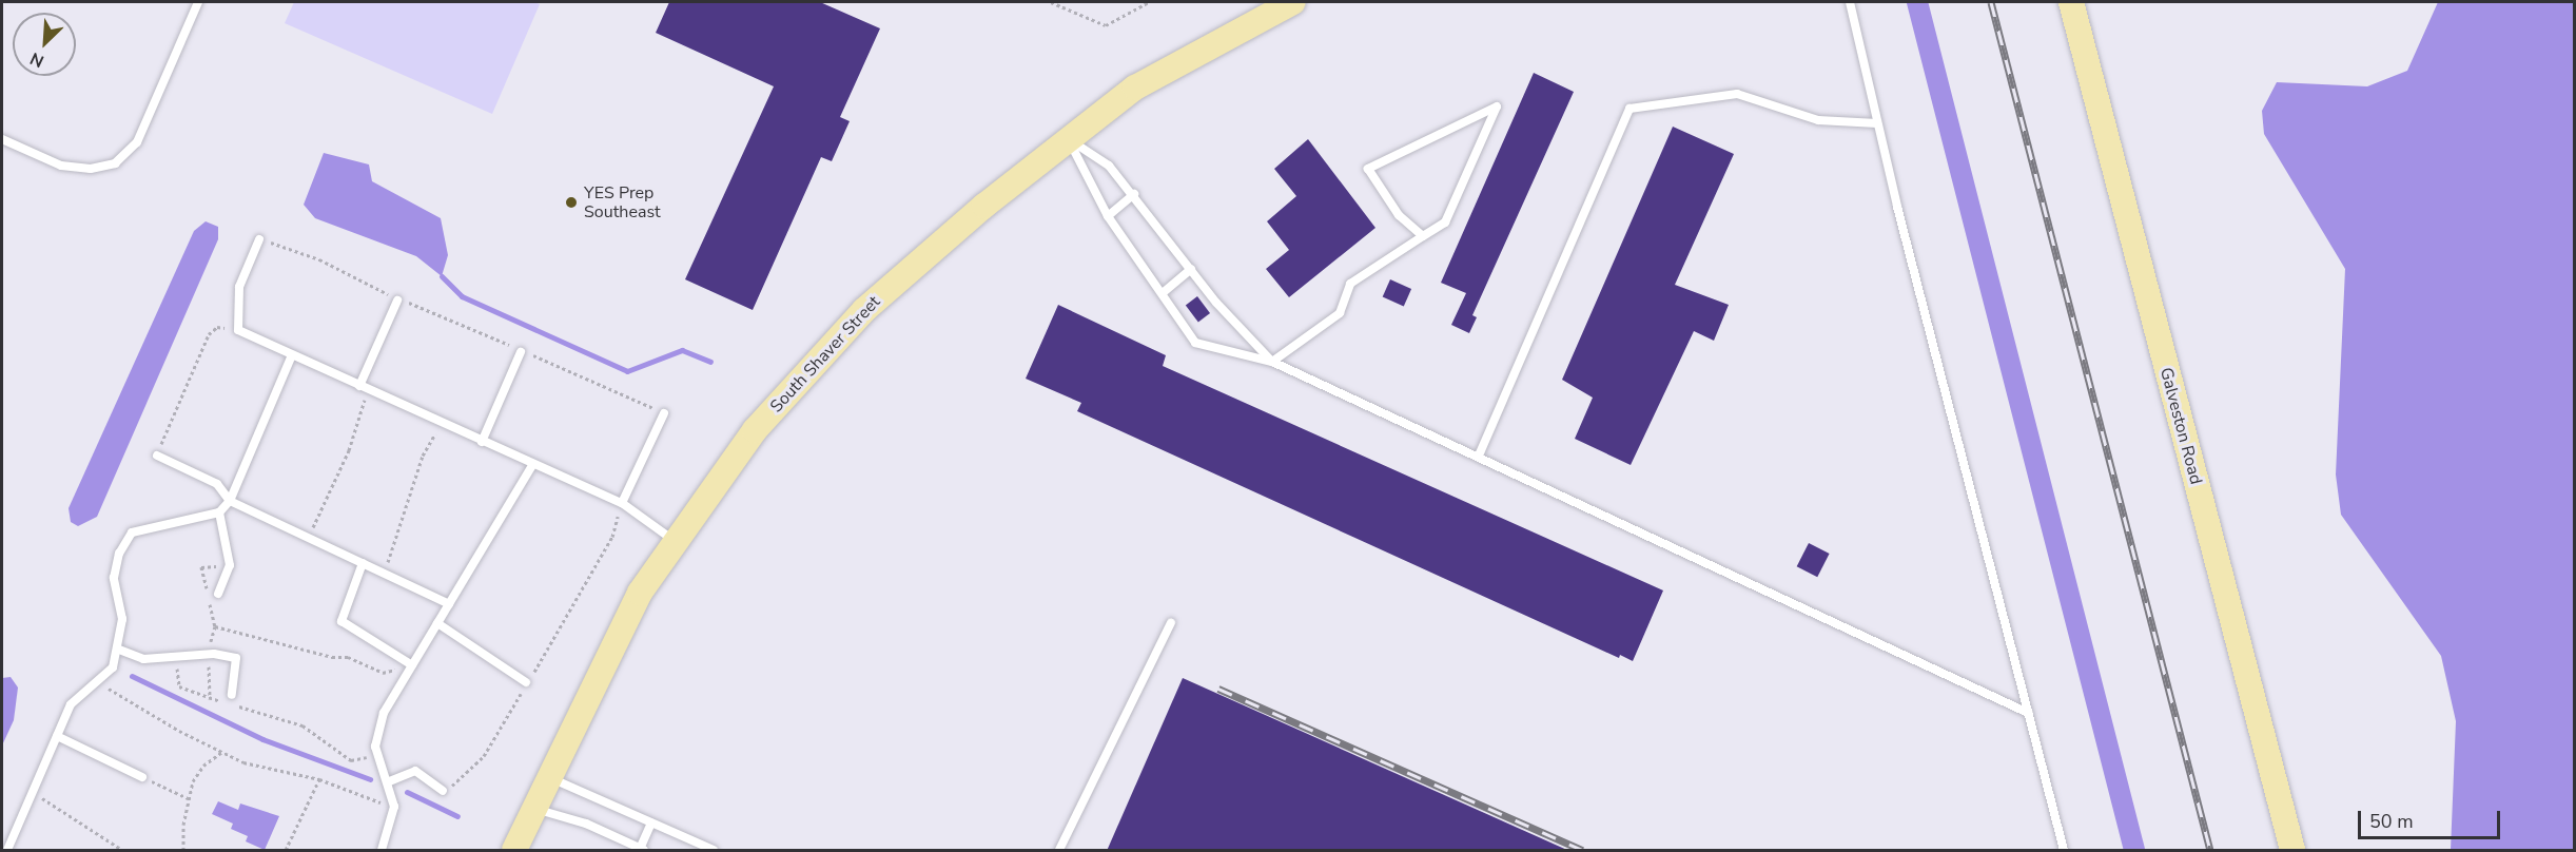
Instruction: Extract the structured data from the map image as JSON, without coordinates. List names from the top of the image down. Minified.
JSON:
{"streets":{"main road":["South Shaver Street","Galveston Road"]},"places":["YES Prep Southeast"],"scale_bar":"50 m","north":"bottom left"}
